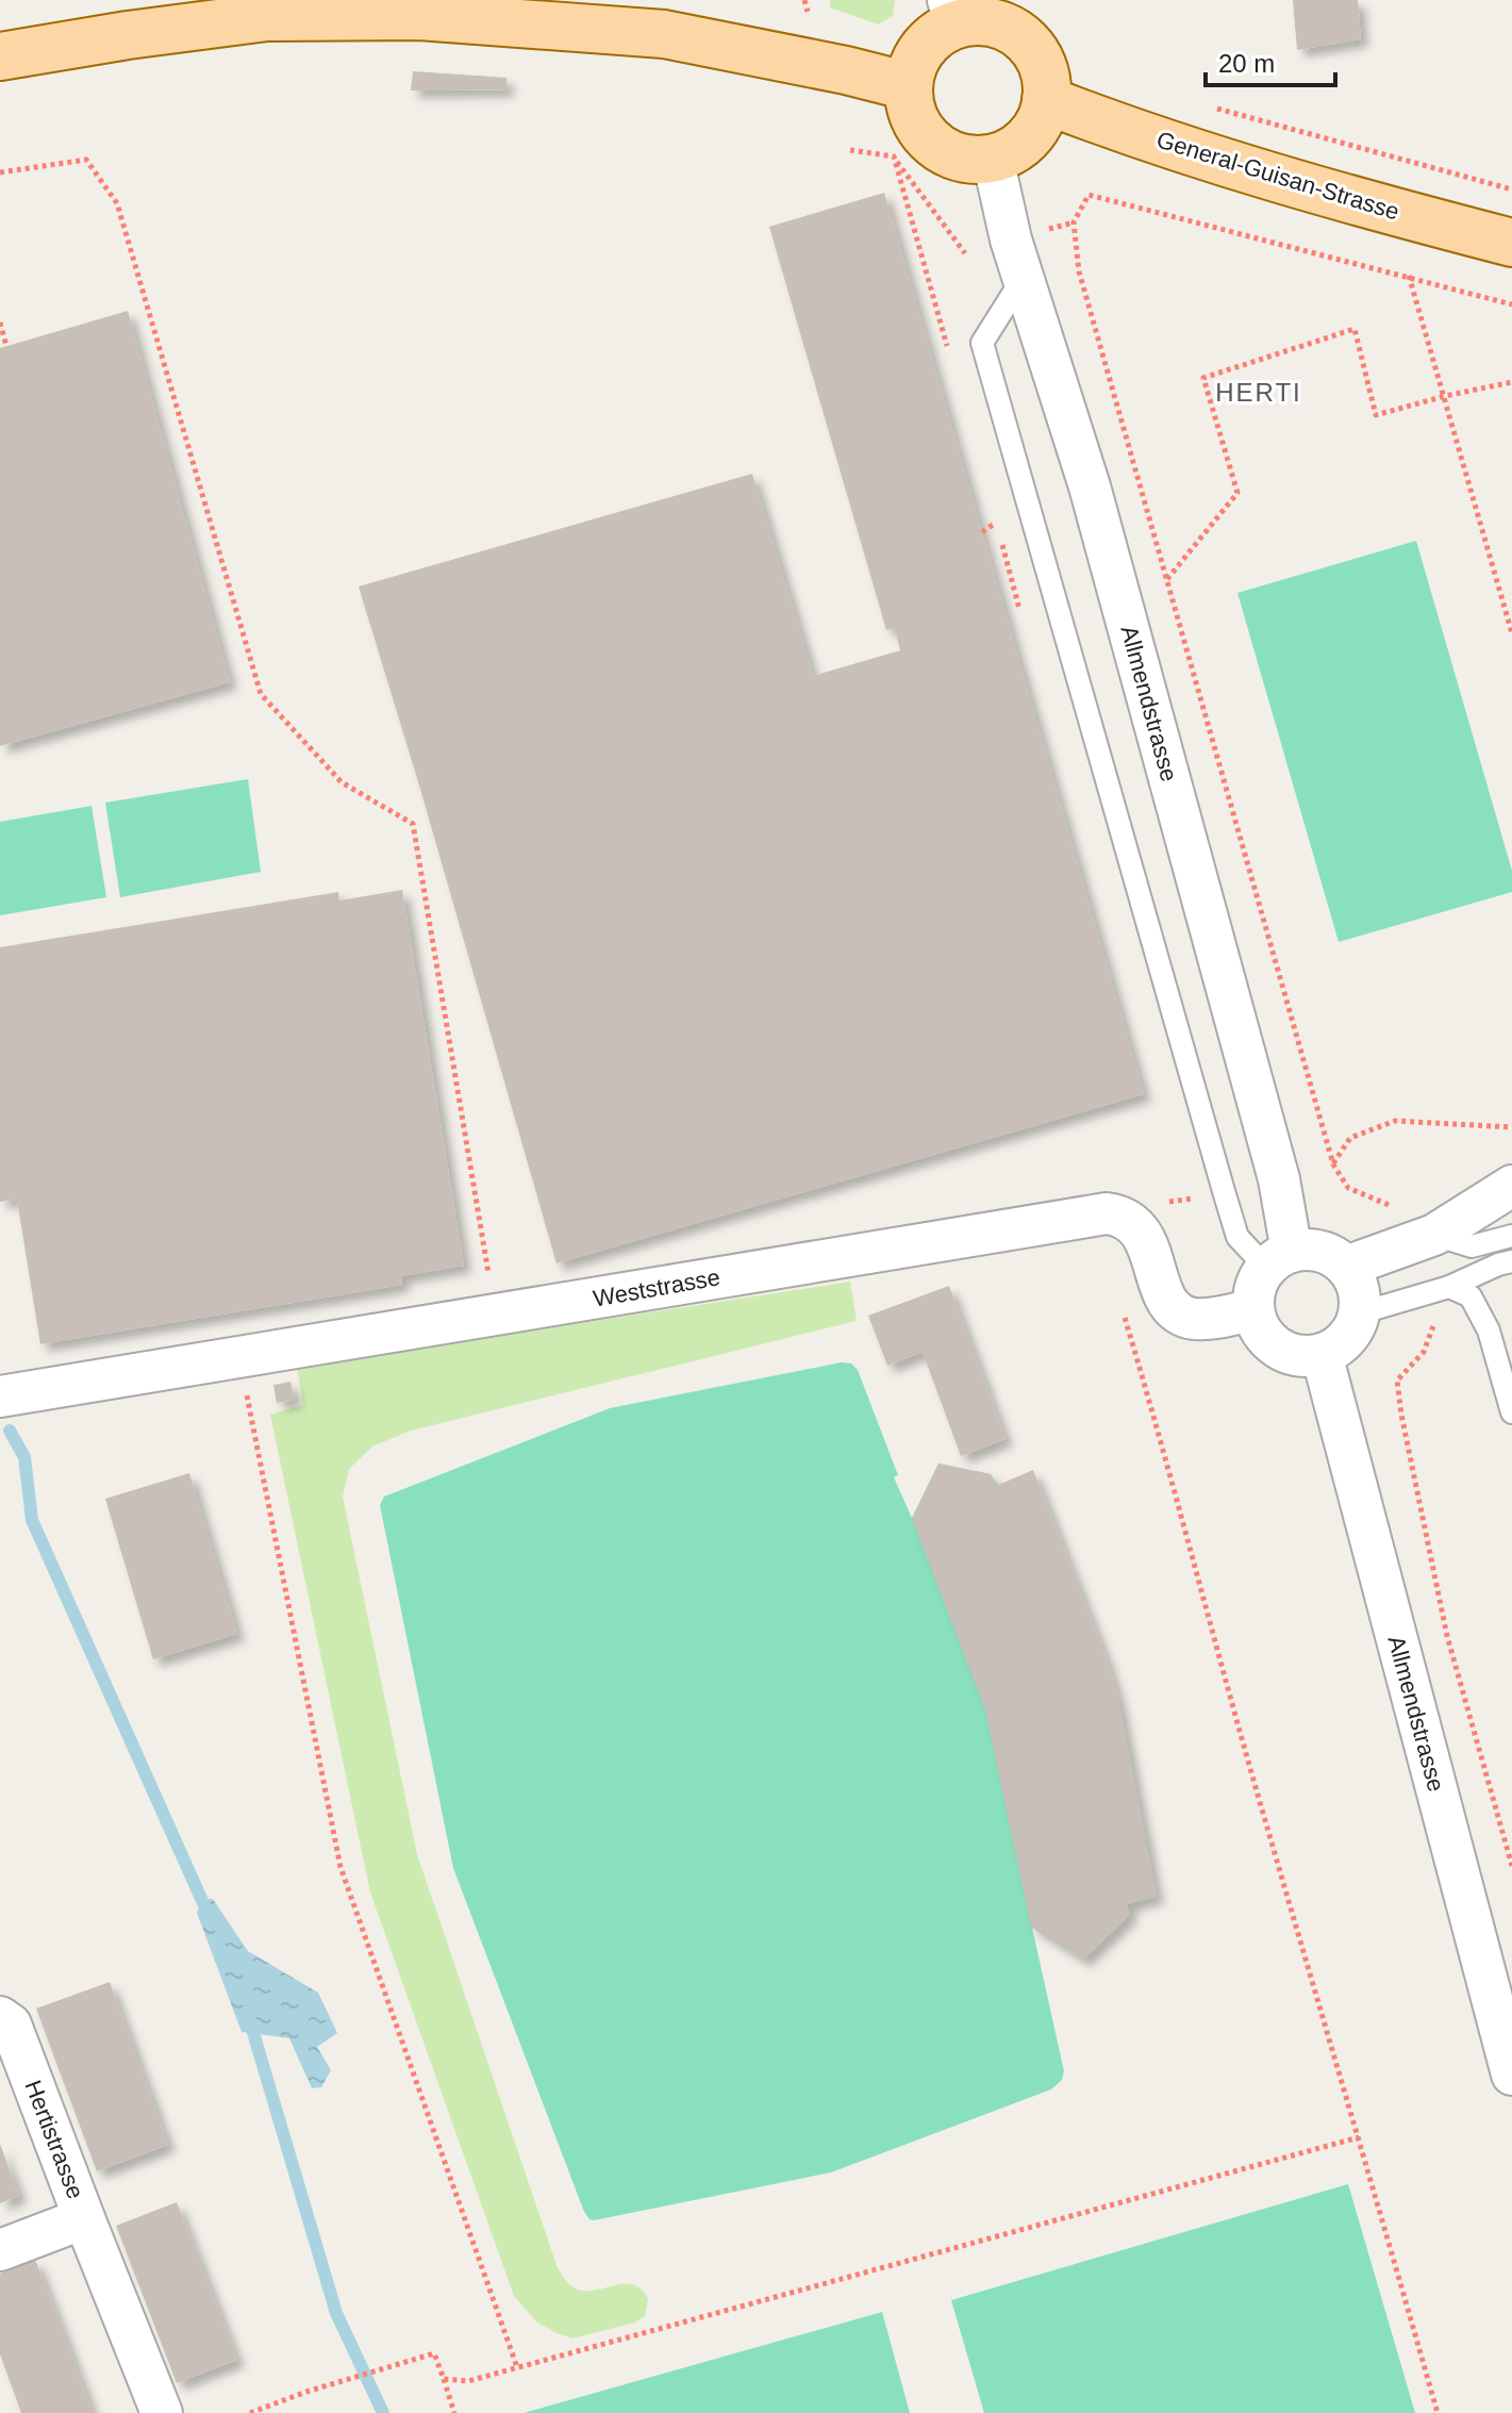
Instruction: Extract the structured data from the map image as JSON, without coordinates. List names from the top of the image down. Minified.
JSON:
{"streets":{"main road":["General-Guisan-Strasse"],"street":["Allmendstrasse","Weststrasse","Hertistrasse"]},"crossings":[["General-Guisan-Strasse","Allmendstrasse"],["Allmendstrasse","Weststrasse"]],"districts":["HERTI"],"scale_bar":"20 m"}
